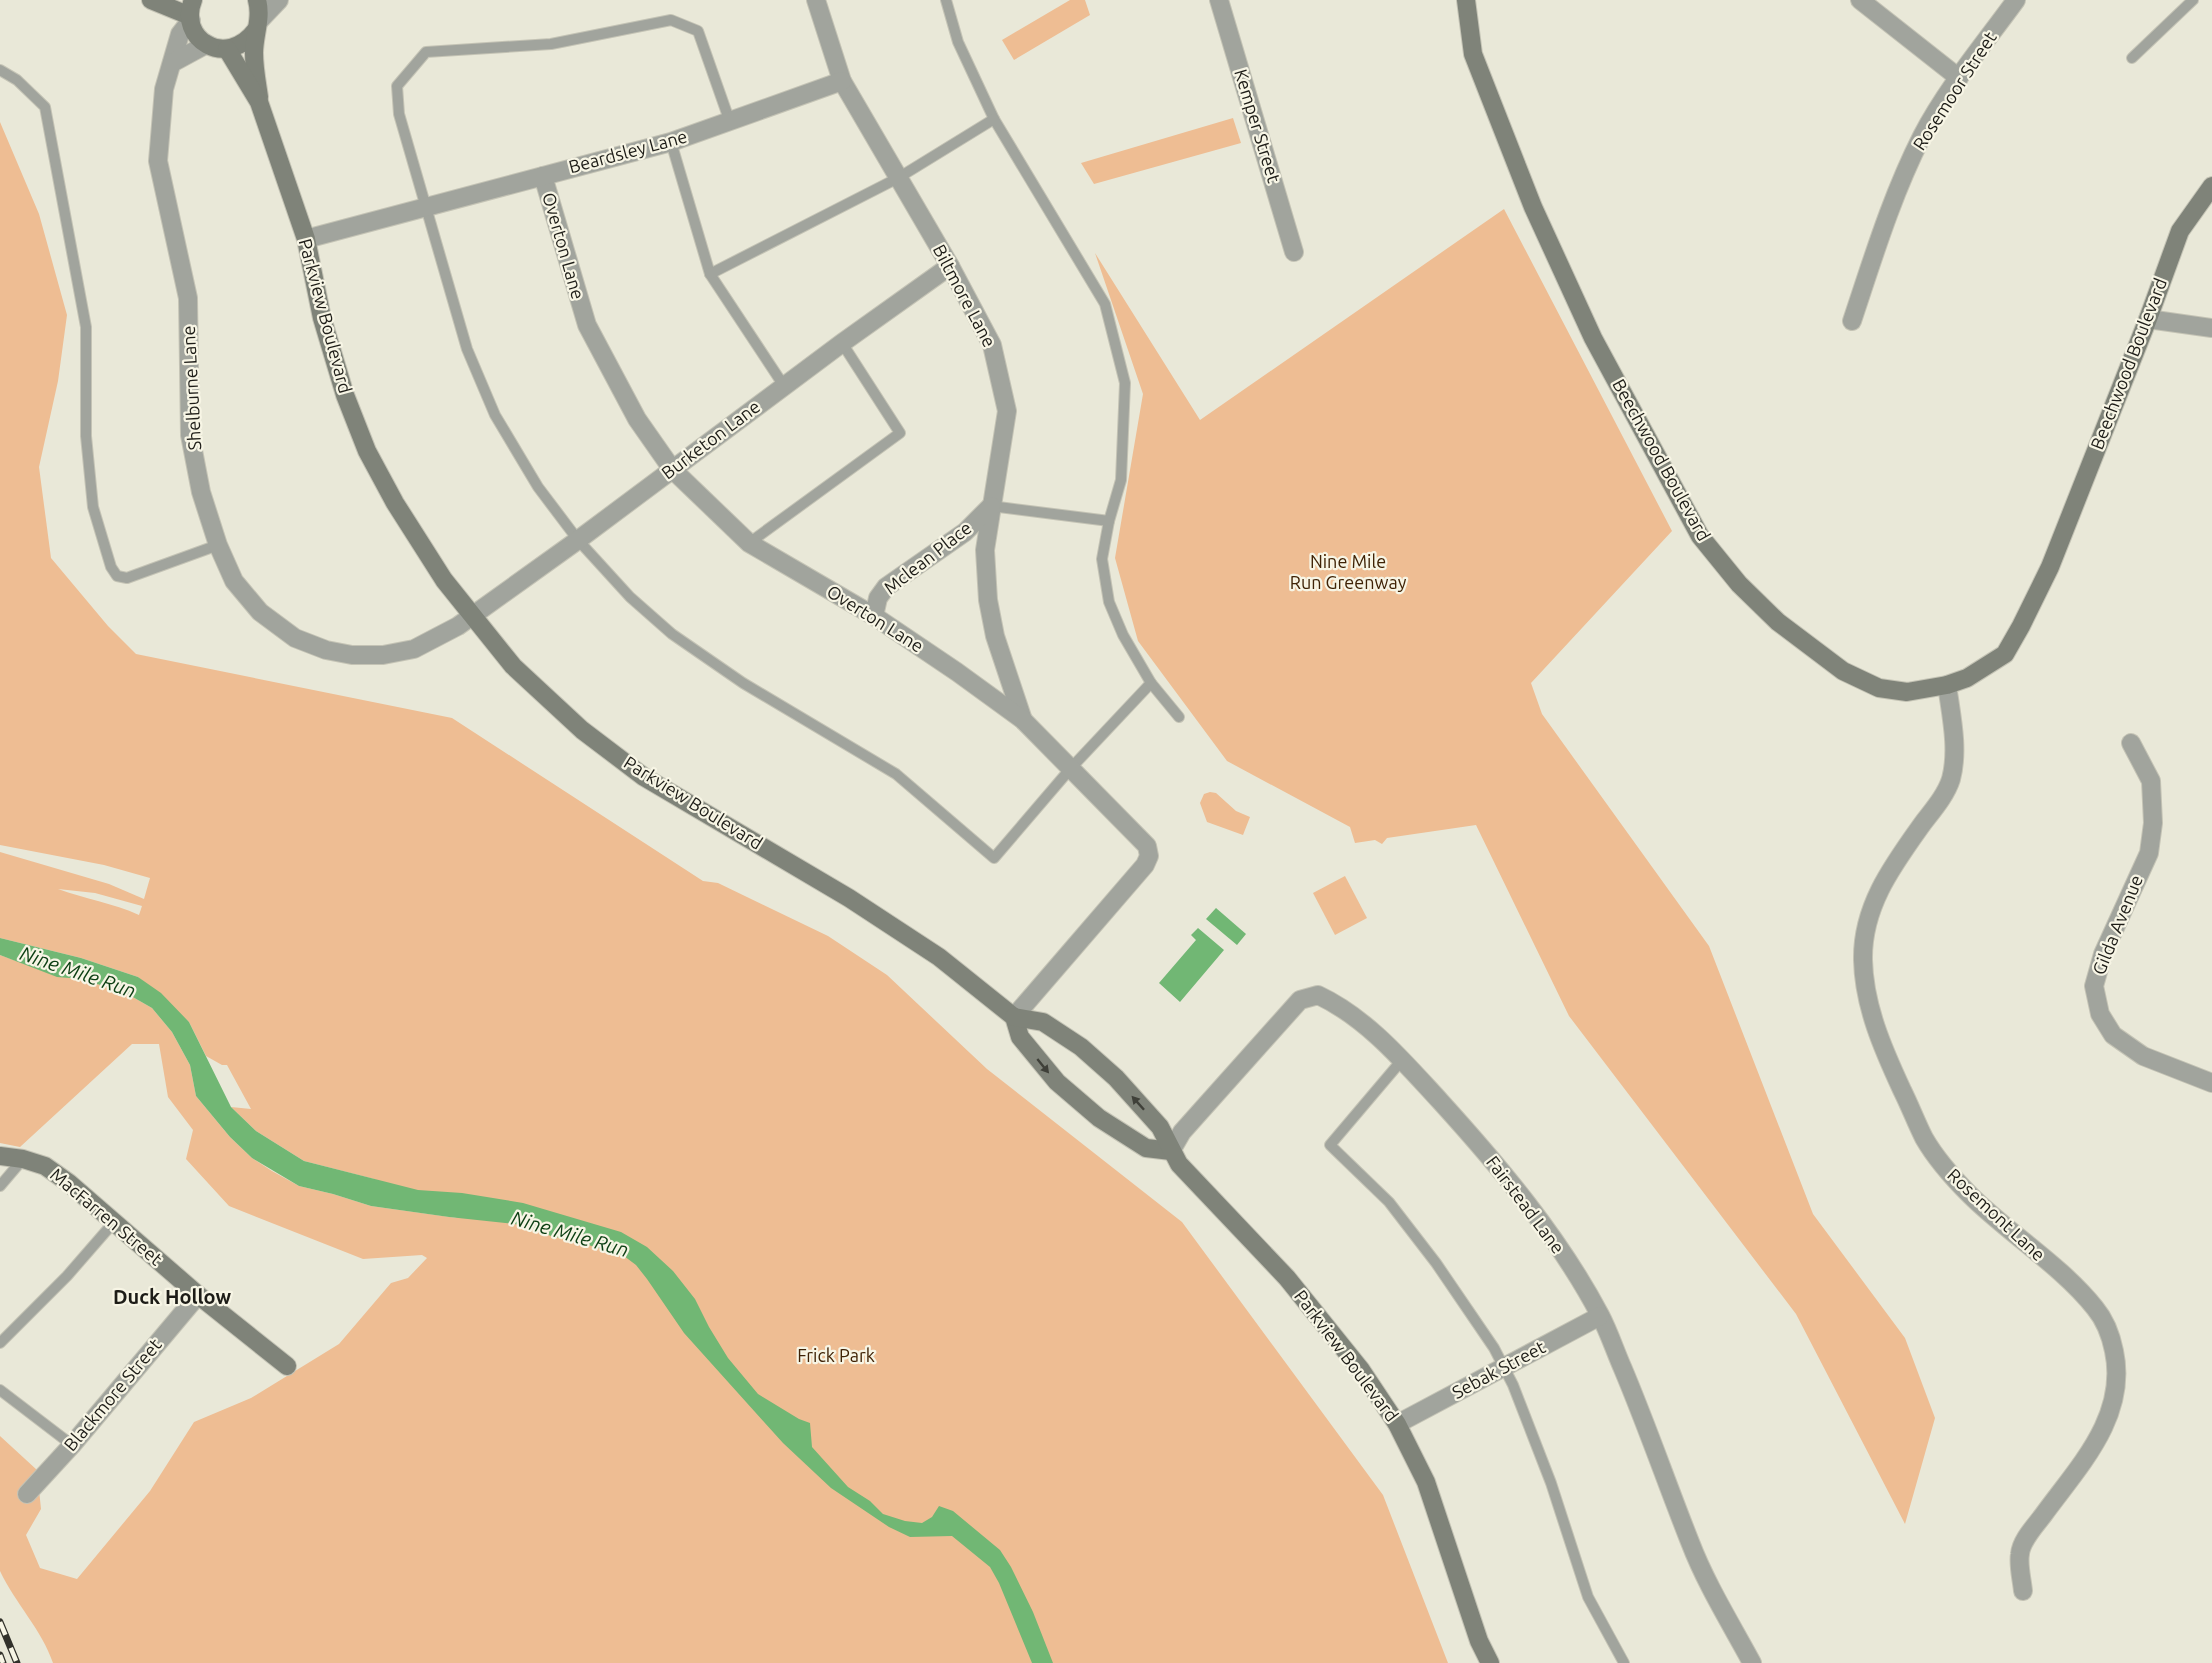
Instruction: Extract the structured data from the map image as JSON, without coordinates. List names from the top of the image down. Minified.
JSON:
{"streets":{"street":["Rosemoor Street","Kemper Street","Beardsley Lane","Overton Lane","Biltmore Lane","Parkview Boulevard","Beechwood Boulevard","Shelburne Lane","Burketon Lane","Mclean Place","Gilda Avenue","Fairstead Lane","Rosemont Lane","MacFarren Street","Sebak Street","Blackmore Street"]},"crossings":[["Beardsley Lane","Overton Lane"],["Beardsley Lane","Biltmore Lane"],["Beardsley Lane","Parkview Boulevard"],["Overton Lane","Biltmore Lane"],["Overton Lane","Parkview Boulevard"],["Overton Lane","Burketon Lane"],["Overton Lane","Mclean Place"],["Biltmore Lane","Burketon Lane"],["Biltmore Lane","Mclean Place"],["Parkview Boulevard","Shelburne Lane"],["Parkview Boulevard","Burketon Lane"],["Parkview Boulevard","Fairstead Lane"],["Parkview Boulevard","Sebak Street"],["Beechwood Boulevard","Rosemont Lane"],["Shelburne Lane","Burketon Lane"],["Fairstead Lane","Sebak Street"],["MacFarren Street","Blackmore Street"]],"districts":["Duck Hollow"],"water":["Nine Mile Run"],"parks":["Nine Mile Run Greenway","Frick Park"]}
